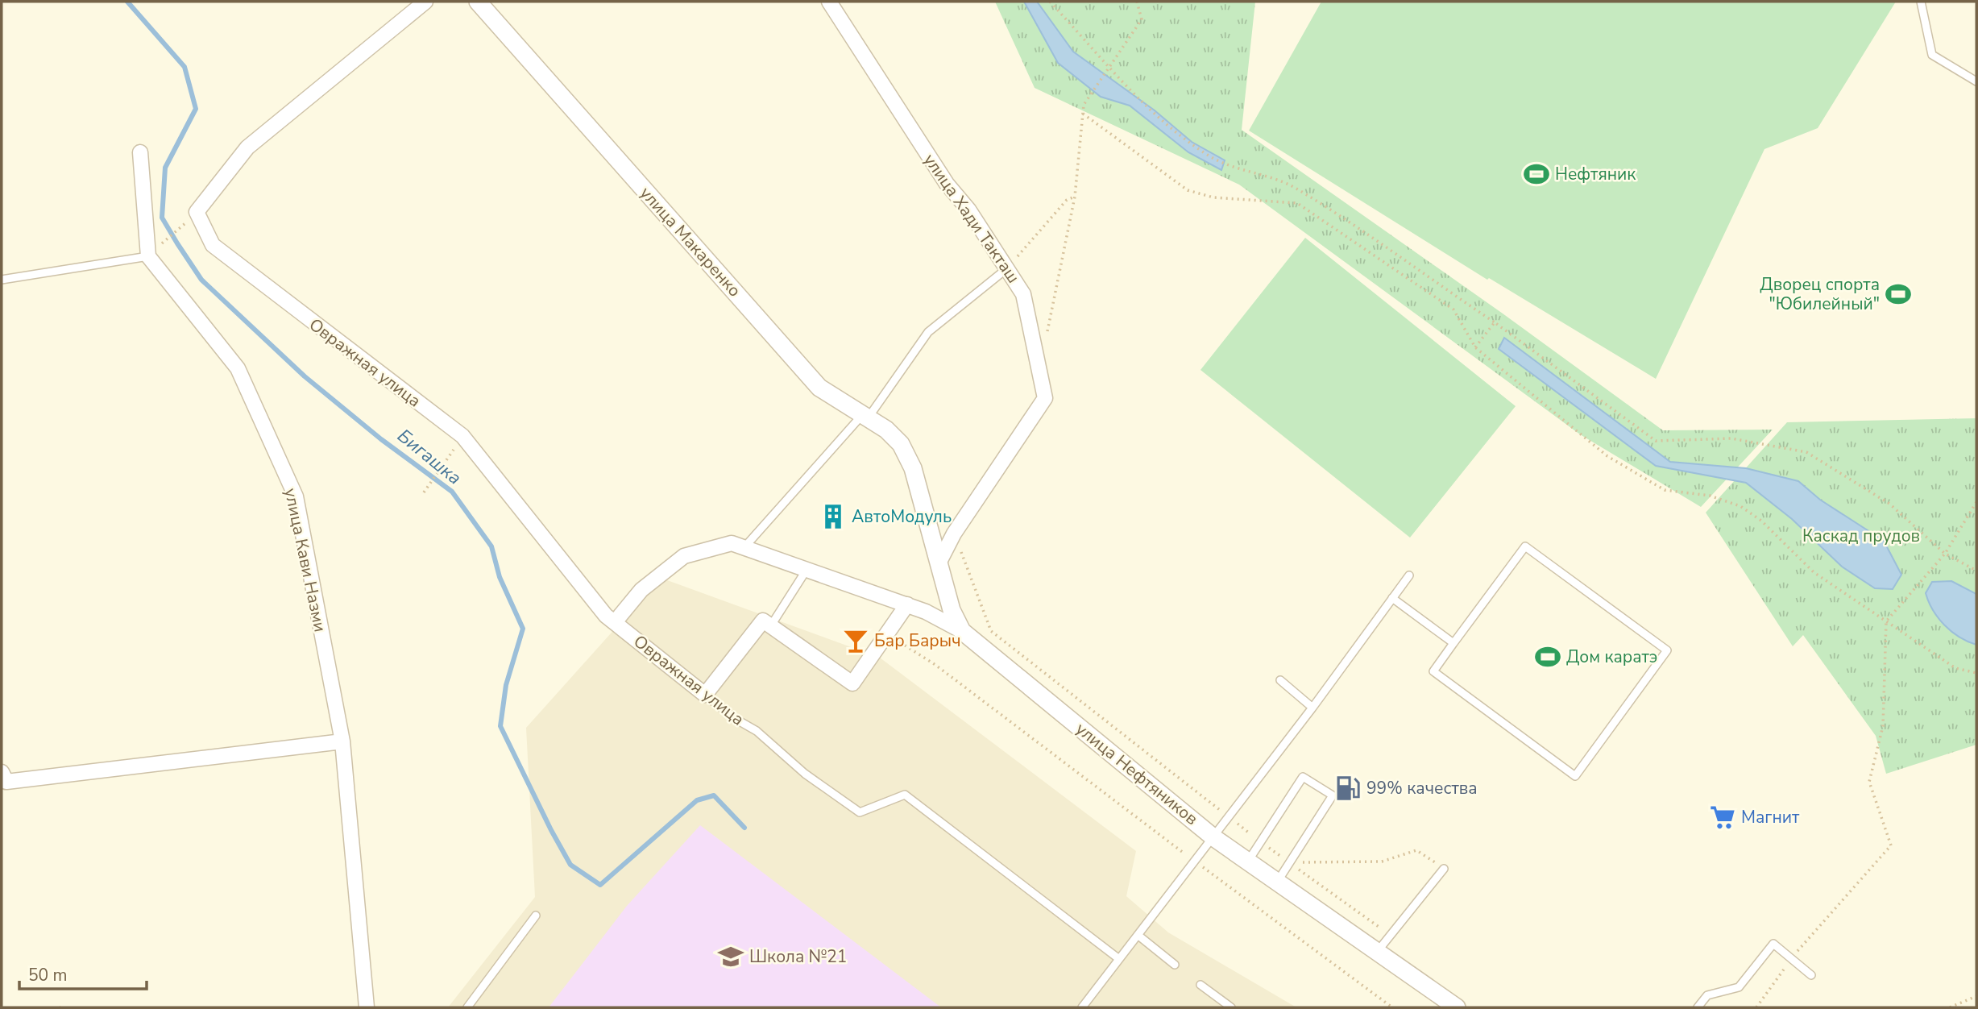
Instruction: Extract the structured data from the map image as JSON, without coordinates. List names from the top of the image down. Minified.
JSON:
{"streets":{"street":["улица Хади Такташ","улица Макаренко","Овражная улица","улица Кави Назми","улица Нефтяников"]},"crossings":[["улица Хади Такташ","улица Нефтяников"],["улица Макаренко","улица Нефтяников"]],"water":["Бигашка"],"parks":["Каскад прудов"],"places":{"sports":["Нефтяник","Дворец спорта \"Юбилейный\"","Дом каратэ"],"building":["АвтоМодуль"],"bar":["Бар Барыч"],"fuel station":["99% качества"],"supermarket":["Магнит"],"school or university":["Школа №21"]},"scale_bar":"50 m"}
